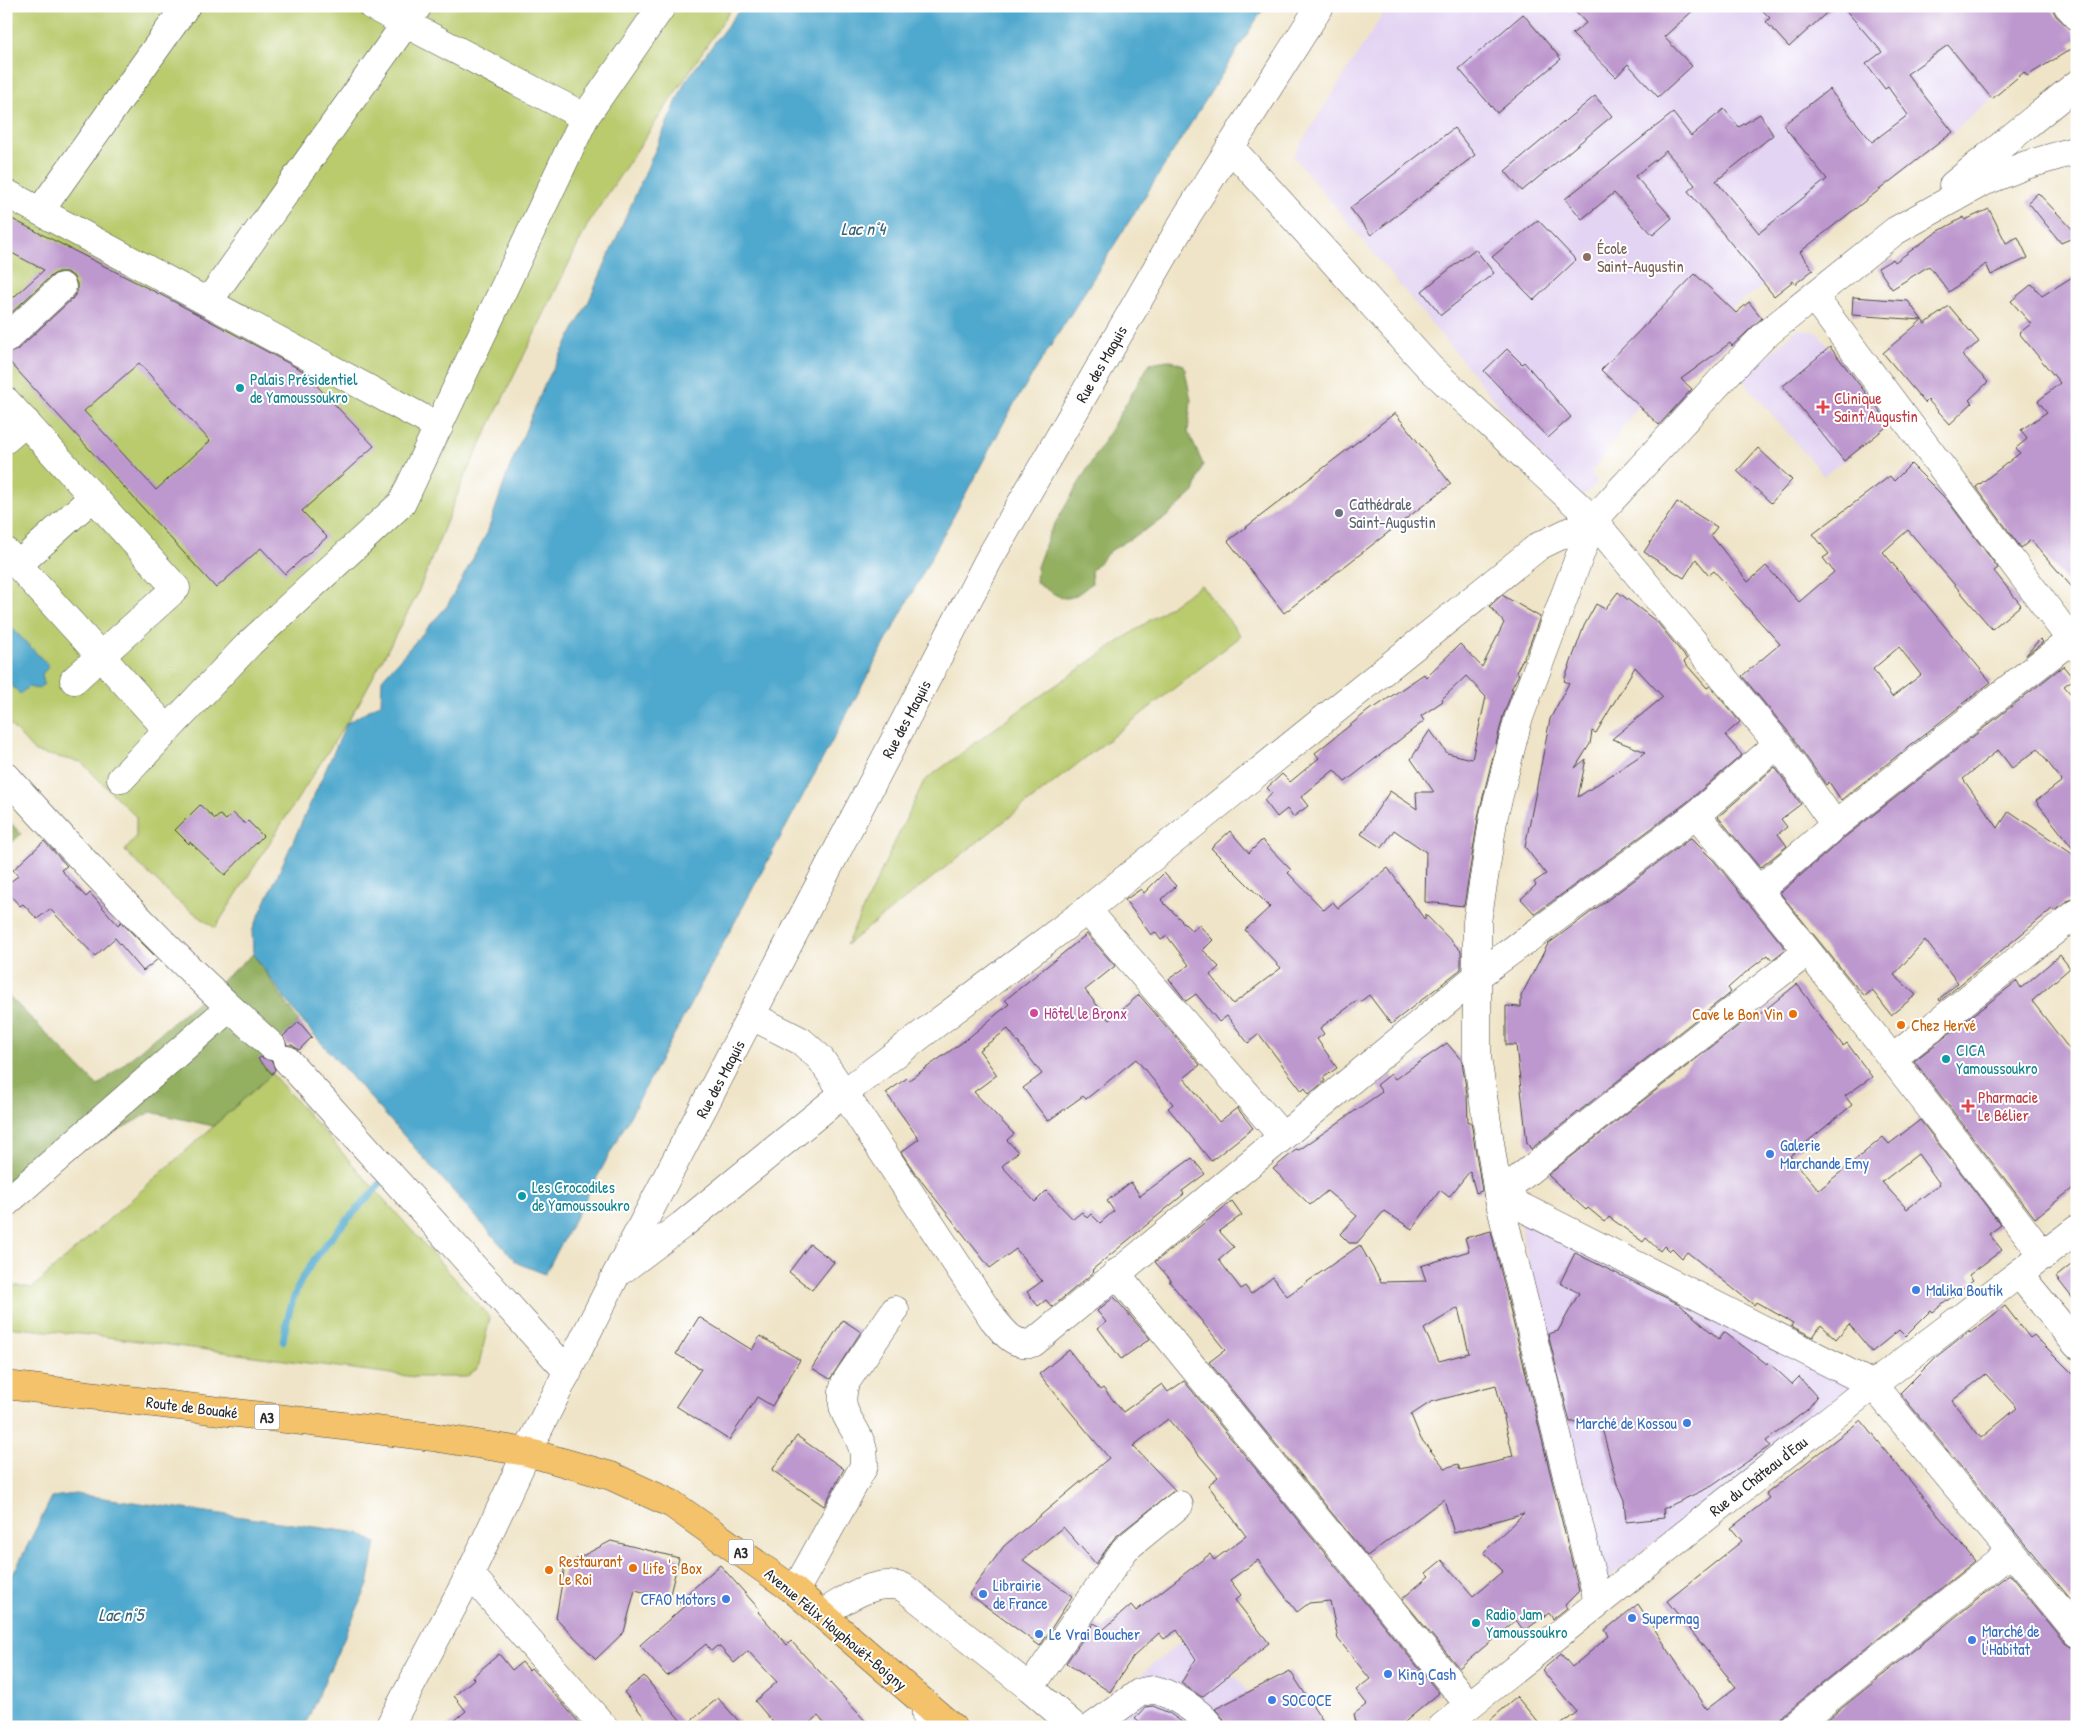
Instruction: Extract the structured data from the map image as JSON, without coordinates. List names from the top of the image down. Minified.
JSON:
{"streets":{"highway":["Route de Bouaké","A3","Avenue Félix Houphouët-Boigny"],"street":["Rue des Maquis","Rue du Château d'Eau"]},"crossings":[["Rue des Maquis","Route de Bouaké"],["Rue des Maquis","Avenue Félix Houphouët-Boigny"],["Route de Bouaké","Avenue Félix Houphouët-Boigny"]],"water":["Lac n°4","Lac n°5"],"places":{"other":["École Saint-Augustin","Palais Présidentiel de Yamoussoukro","Cathédrale Saint-Augustin","Hôtel le Bronx","Cave le Bon Vin","Chez Hervé","CICA Yamoussoukro","Galerie Marchande Emy","Les Crocodiles de Yamoussoukro","Malika Boutik","Marché de Kossou","Life 's Box","Restaurant Le Roi","Librairie de France","CFAO Motors","Supermag","Radio Jam Yamoussoukro","Le Vrai Boucher","Marché de l'Habitat","King Cash","SOCOCE"],"health":["Clinique Saint Augustin","Pharmacie Le Bélier"]}}
